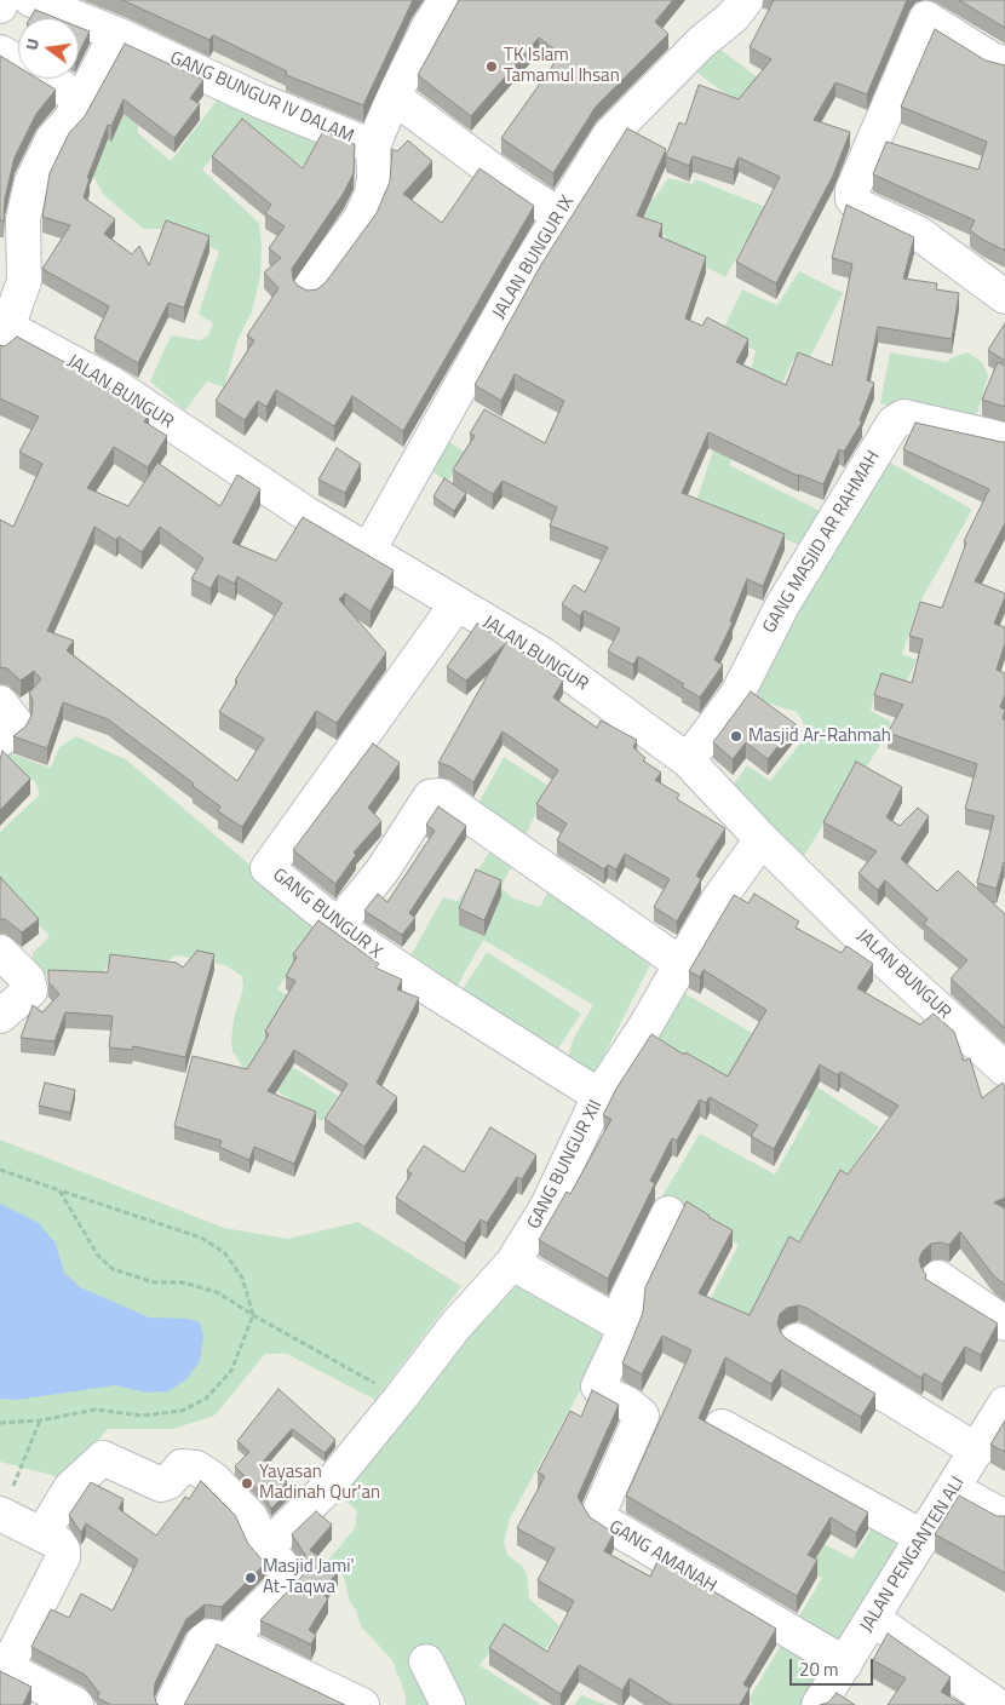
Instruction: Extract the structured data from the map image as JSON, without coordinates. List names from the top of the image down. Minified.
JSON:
{"streets":{"street":["GANG BUNGUR IV DALAM","JALAN BUNGUR IX","JALAN BUNGUR","GANG MASJID AR RAHMAH","GANG BUNGUR X","GANG BUNGUR XII","JALAN PENGANTEN ALI","GANG AMANAH"]},"crossings":[["JALAN BUNGUR IX","JALAN BUNGUR"],["JALAN BUNGUR","GANG MASJID AR RAHMAH"],["JALAN BUNGUR","GANG BUNGUR X"],["JALAN BUNGUR","GANG BUNGUR XII"],["GANG BUNGUR X","GANG BUNGUR XII"],["JALAN PENGANTEN ALI","GANG AMANAH"]],"places":["TK Islam Tamamul Ihsan","Masjid Ar-Rahmah","Yayasan Madinah Qur'an","Masjid Jami' At-Taqwa"],"scale_bar":"20 m","north":"left"}
